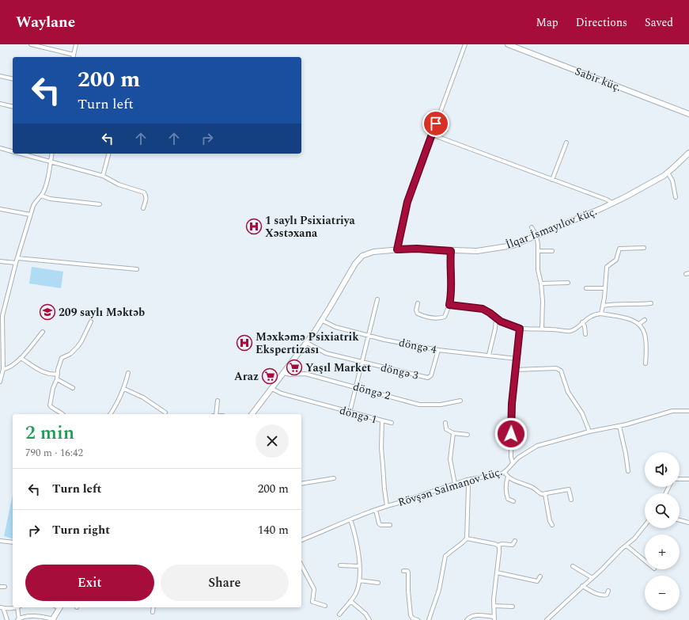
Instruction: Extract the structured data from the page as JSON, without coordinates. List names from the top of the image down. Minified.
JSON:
{"streets":{"main road":["Sabir küç.","İlqar İsmayılov küç."],"street":["döngə 4","döngə 3","döngə 2","döngə 1","Rövşən Salmanov küç."]},"crossings":[["İlqar İsmayılov küç.","döngə 4"],["İlqar İsmayılov küç.","döngə 3"],["İlqar İsmayılov küç.","döngə 2"],["İlqar İsmayılov küç.","döngə 1"],["döngə 4","döngə 3"],["döngə 1","Rövşən Salmanov küç."]],"places":{"hospital":["1 saylı Psixiatriya Xəstəxana","Məxkəmə Psixiatrik Ekspertizası"],"school or university":["209 saylı Məktəb"],"supermarket":["Yaşıl Market","Araz"]},"page":{"header":"Waylane","nav":["Map","Directions","Saved"],"turn":["200 m","Turn left"],"heading":["2 min","790 m · 16:42"],"map_buttons":["+","−"],"list":[{"name":"Turn left","value":"200 m"},{"name":"Turn right","value":"140 m"}],"buttons":["Exit","Share"]}}
